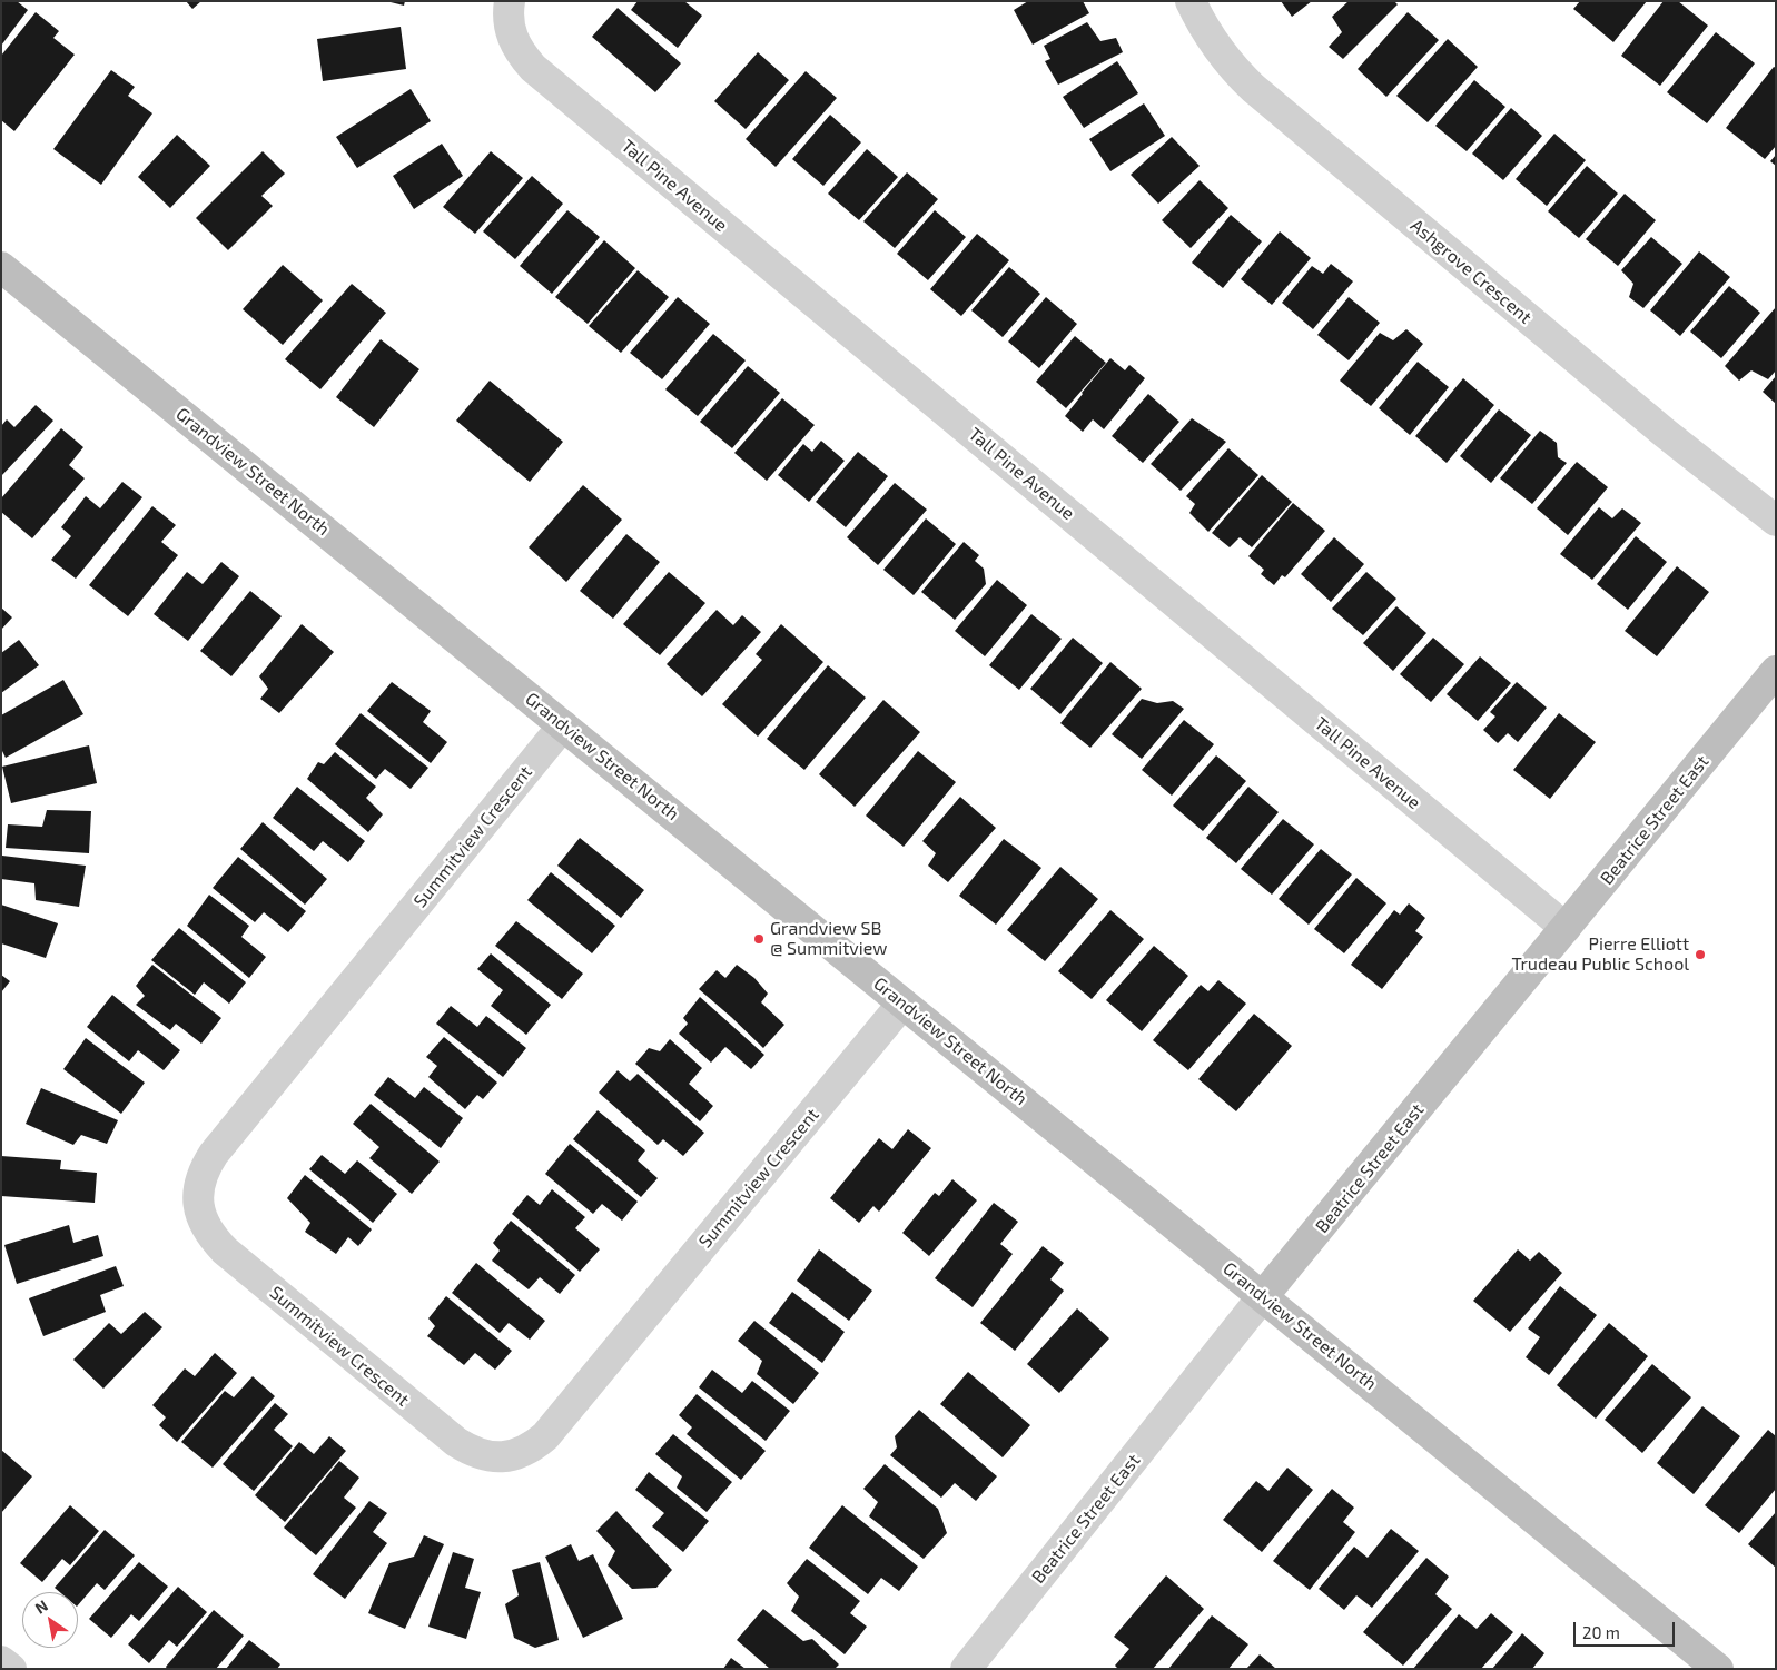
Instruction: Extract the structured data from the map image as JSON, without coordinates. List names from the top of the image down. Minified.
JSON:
{"streets":{"street":["Tall Pine Avenue","Ashgrove Crescent","Grandview Street North","Beatrice Street East","Summitview Crescent"]},"crossings":[["Tall Pine Avenue","Beatrice Street East"],["Grandview Street North","Beatrice Street East"],["Grandview Street North","Summitview Crescent"]],"places":["Grandview SB @ Summitview","Pierre Elliott Trudeau Public School"],"scale_bar":"20 m","north":"top left"}
